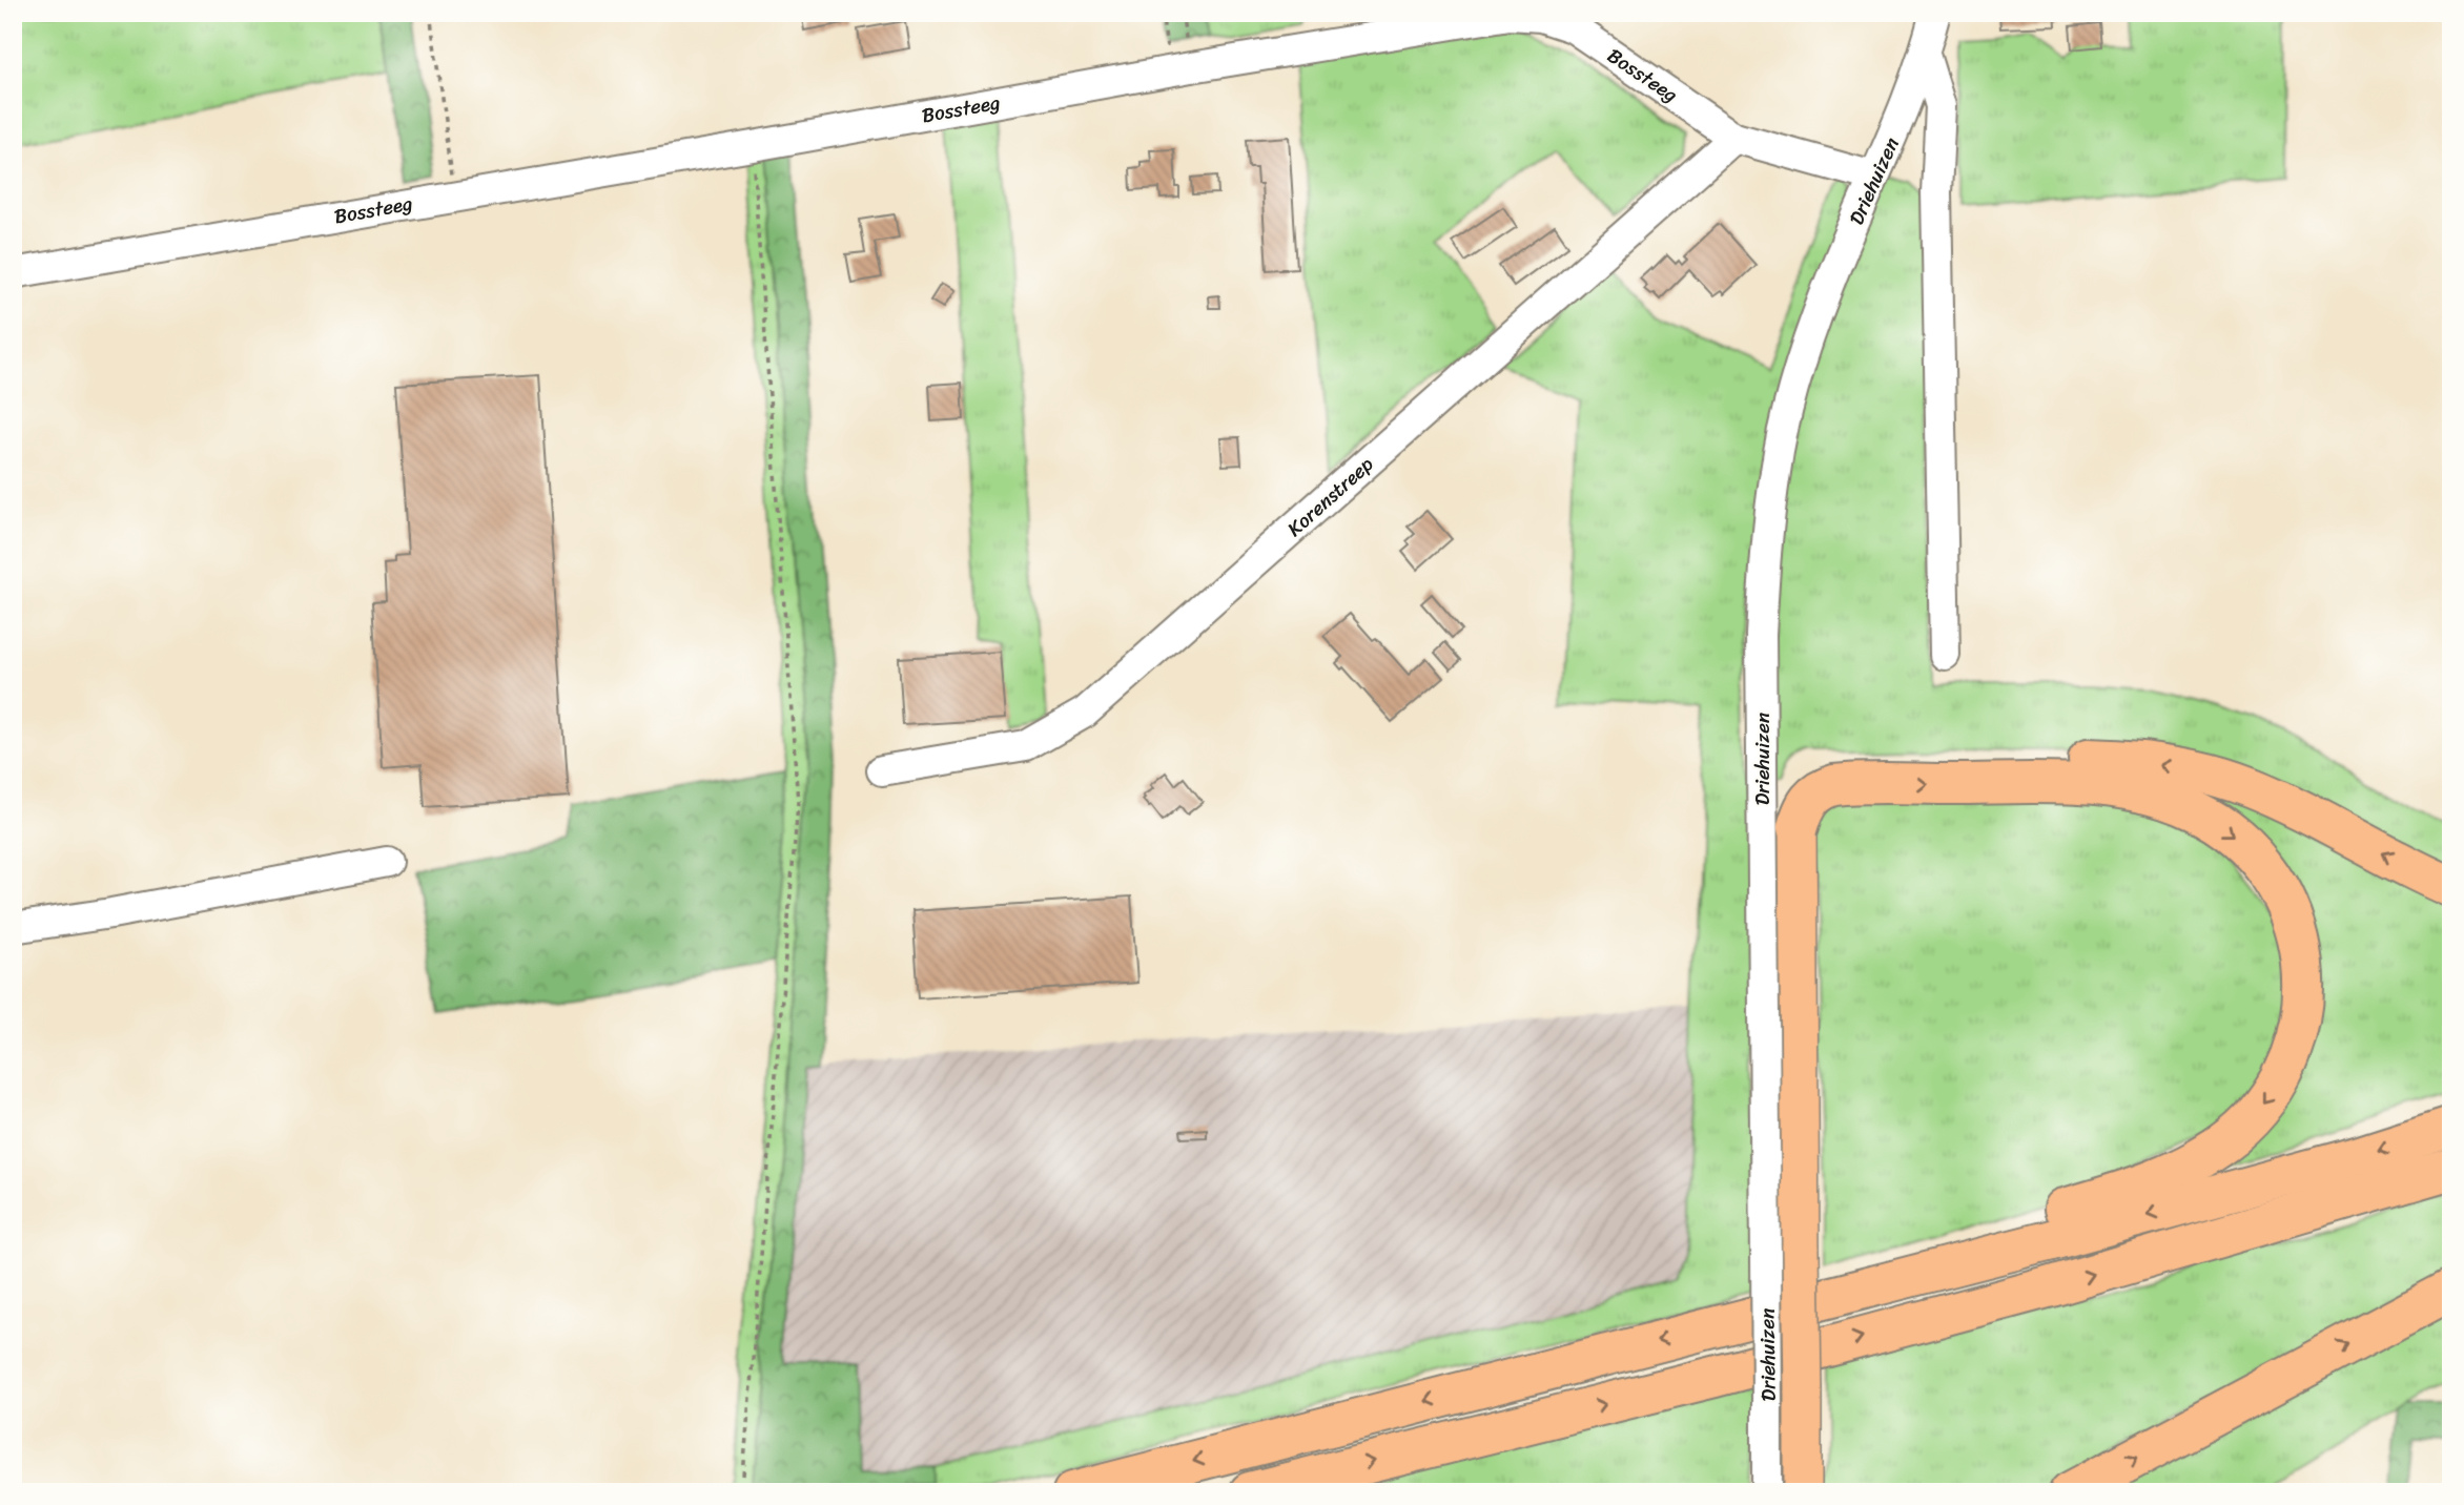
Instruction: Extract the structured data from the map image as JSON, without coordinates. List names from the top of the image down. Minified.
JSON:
{"streets":{"main road":["Driehuizen"],"street":["Bossteeg","Korenstreep"]},"crossings":[["Bossteeg","Driehuizen"],["Bossteeg","Korenstreep"]]}
